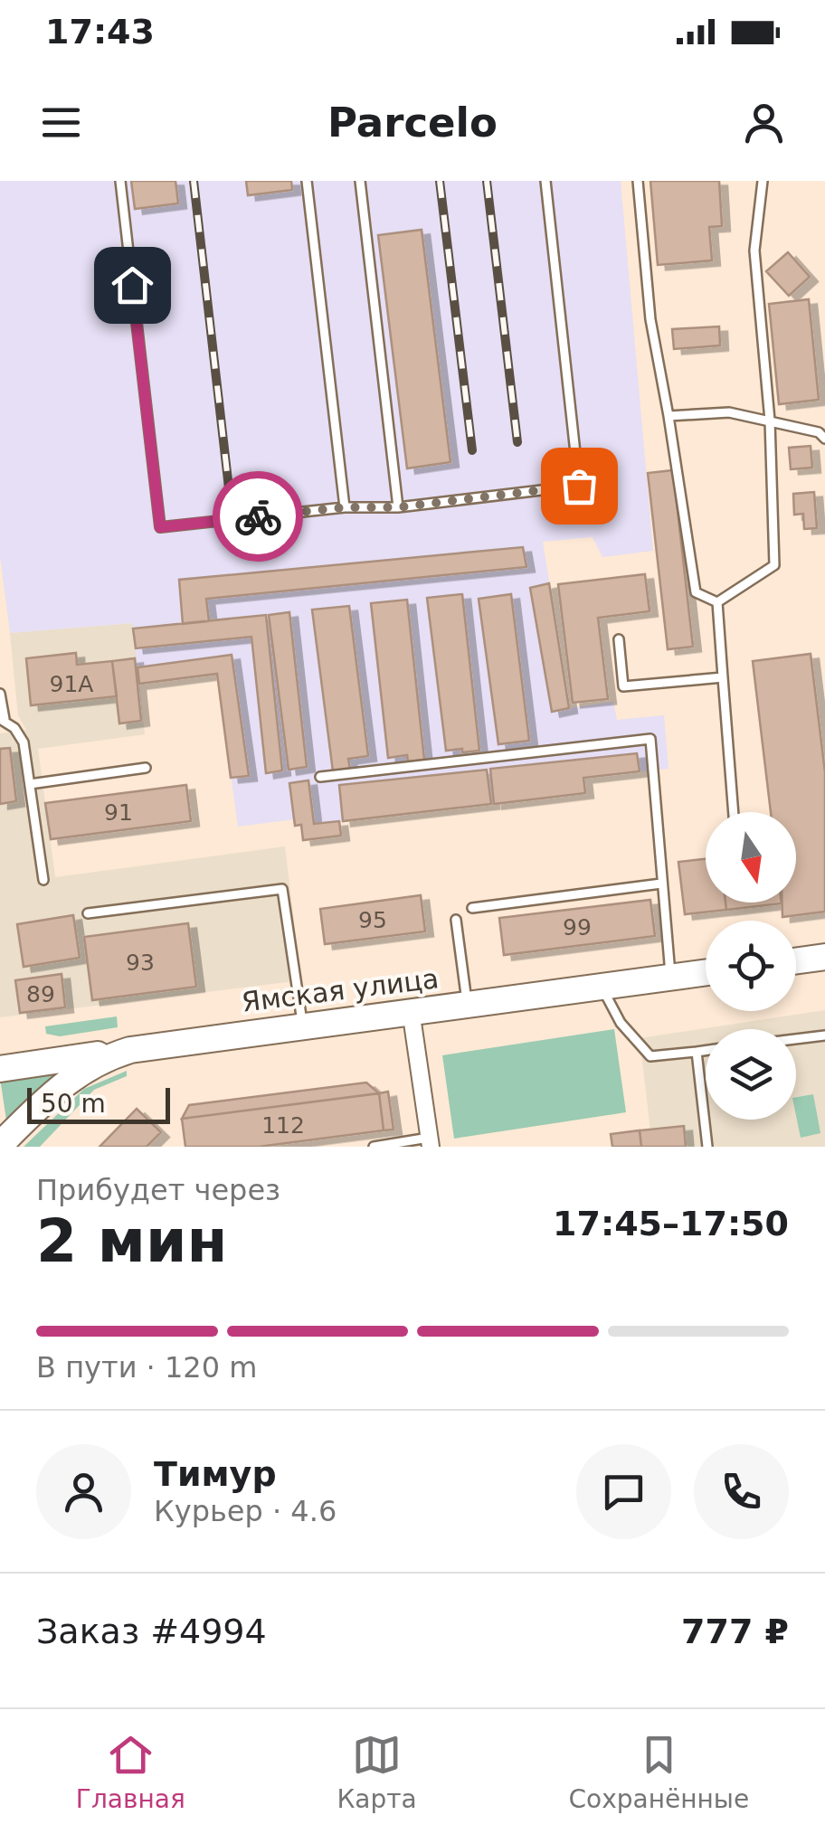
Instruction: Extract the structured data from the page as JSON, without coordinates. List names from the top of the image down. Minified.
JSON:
{"streets":{"main road":["Ямская улица"]},"house_numbers":["91А","91","95","99","93","89","112"],"scale_bar":"50 m","north":"bottom","page":{"status":"17:43","header":"Parcelo","scale":"50 m","heading":["2 мин","Прибудет через","17:45–17:50"],"panel":["Тимур","Курьер · 4.6","Заказ #4994","777 ₽"],"bar":"В пути · 120 m","tabs":["Главная","Карта","Сохранённые"]}}
